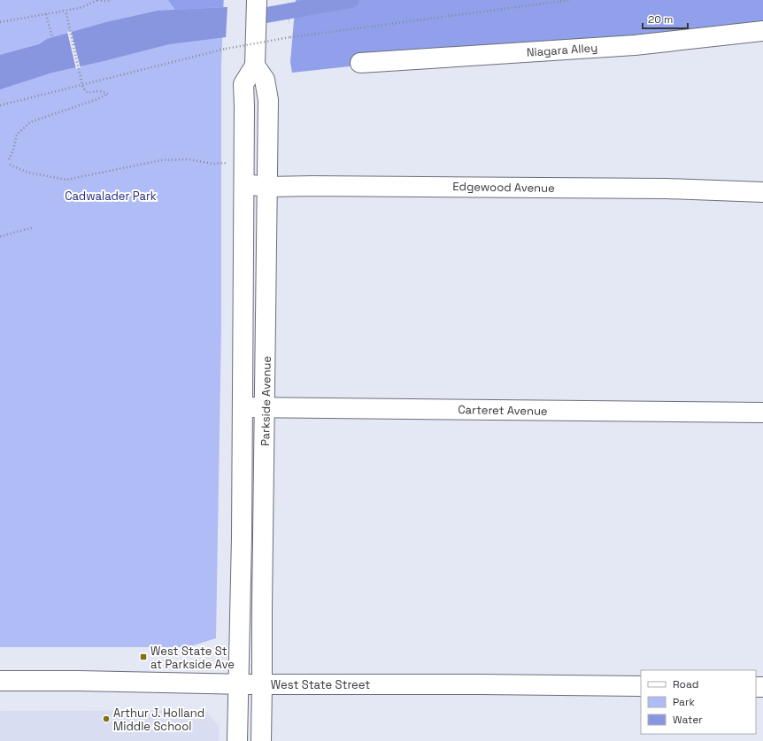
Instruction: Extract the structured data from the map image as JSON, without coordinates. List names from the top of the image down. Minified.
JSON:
{"streets":{"main road":["Niagara Alley","Edgewood Avenue","Parkside Avenue","Carteret Avenue","West State Street"]},"crossings":[["Edgewood Avenue","Parkside Avenue"],["Parkside Avenue","Carteret Avenue"],["Parkside Avenue","West State Street"]],"parks":["Cadwalader Park"],"places":{"transit":["West State St at Parkside Ave"],"other":["Arthur J. Holland Middle School"]},"legend":["Road","Park","Water"],"scale_bar":"20 m"}
